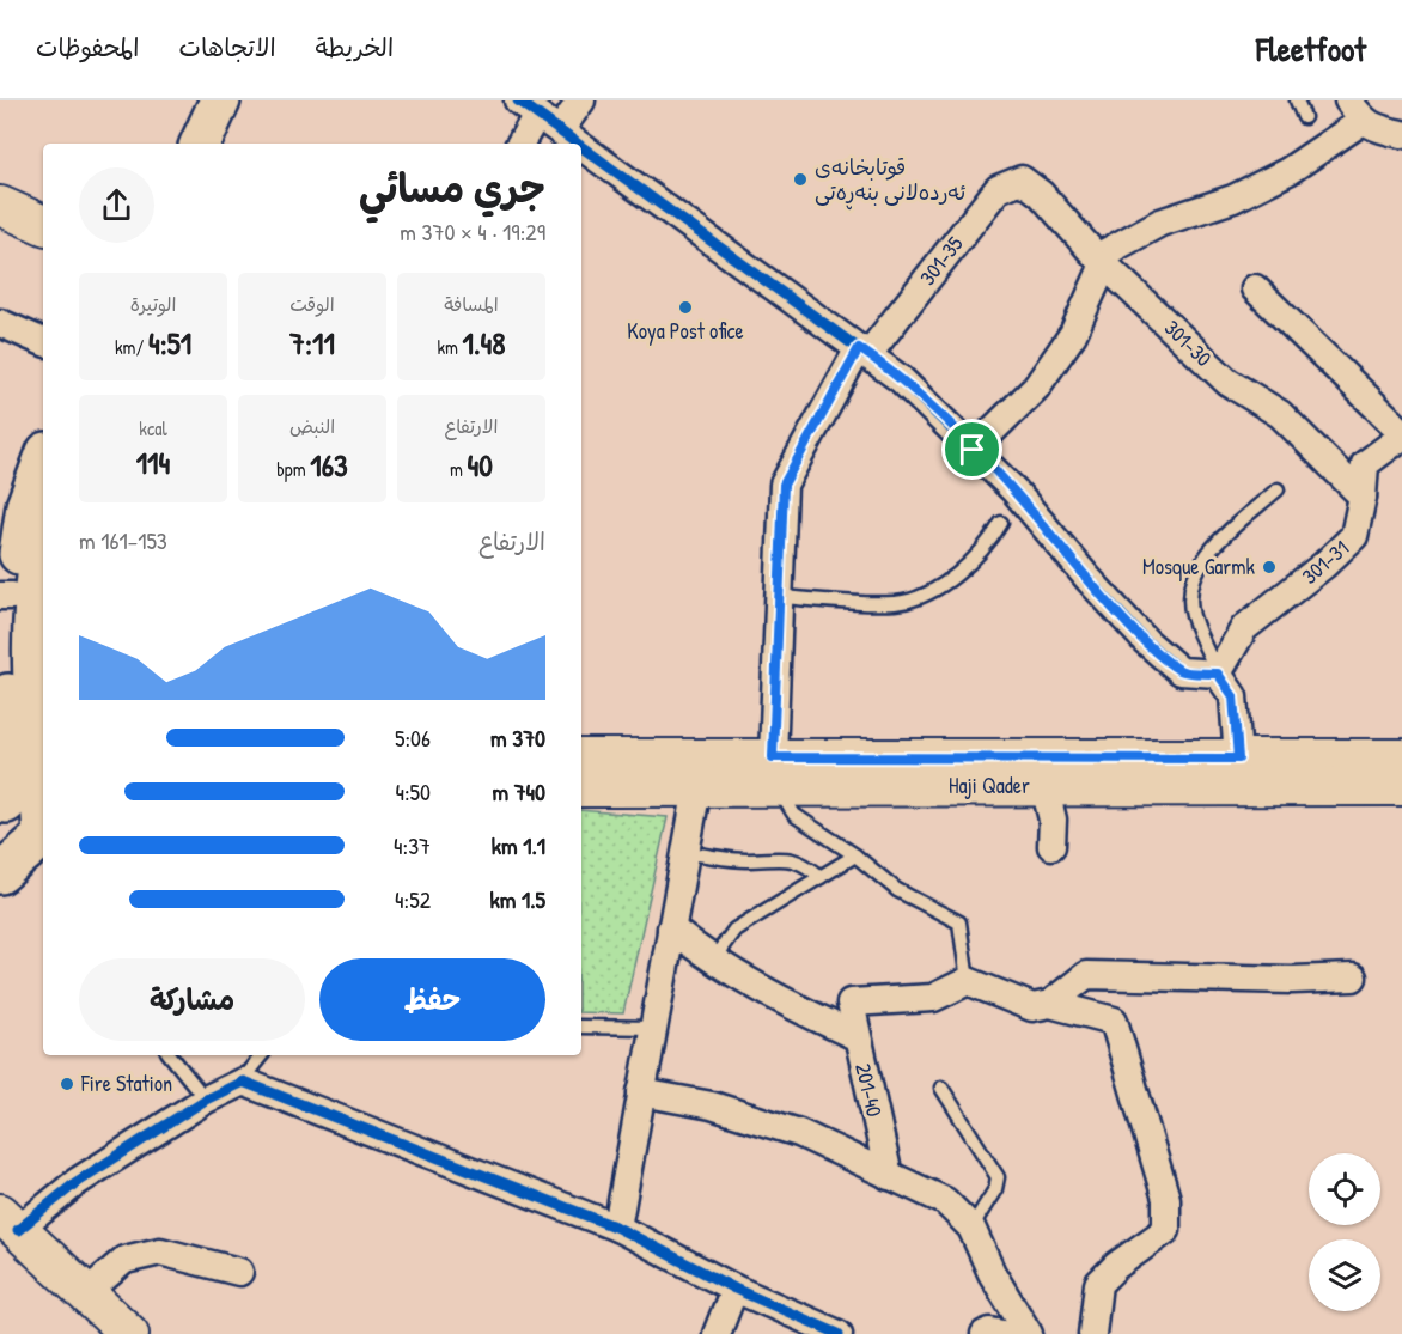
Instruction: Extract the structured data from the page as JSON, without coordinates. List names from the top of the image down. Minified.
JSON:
{"streets":{"main road":["Haji Qader"],"street":["301-35","301-30","301-31","201-40"]},"crossings":[["301-35","301-30"],["301-35","Haji Qader"],["301-30","301-31"]],"places":["قوتابخانه‌ی ئه‌رده‌لانی بنه‌ڕه‌تی","Koya Post ofice","Mosque Garmk","Fire Station"],"page":{"header":"Fleetfoot","nav":["الخريطة","الاتجاهات","المحفوظات"],"heading":["جري مسائي","19:29 · 4 × 370 m"],"stats":[["المسافة","1.48 km"],["الوقت","7:11"],["الوتيرة","4:51 /km"],["الارتفاع","40 m"],["النبض","163 bpm"],["kcal","114"]],"chart":["الارتفاع","153–161 m"],"list":[{"name":"370 m","note":"5:06"},{"name":"740 m","note":"4:50"},{"name":"1.1 km","note":"4:37"},{"name":"1.5 km","note":"4:52"}],"buttons":["حفظ","مشاركة"]}}
